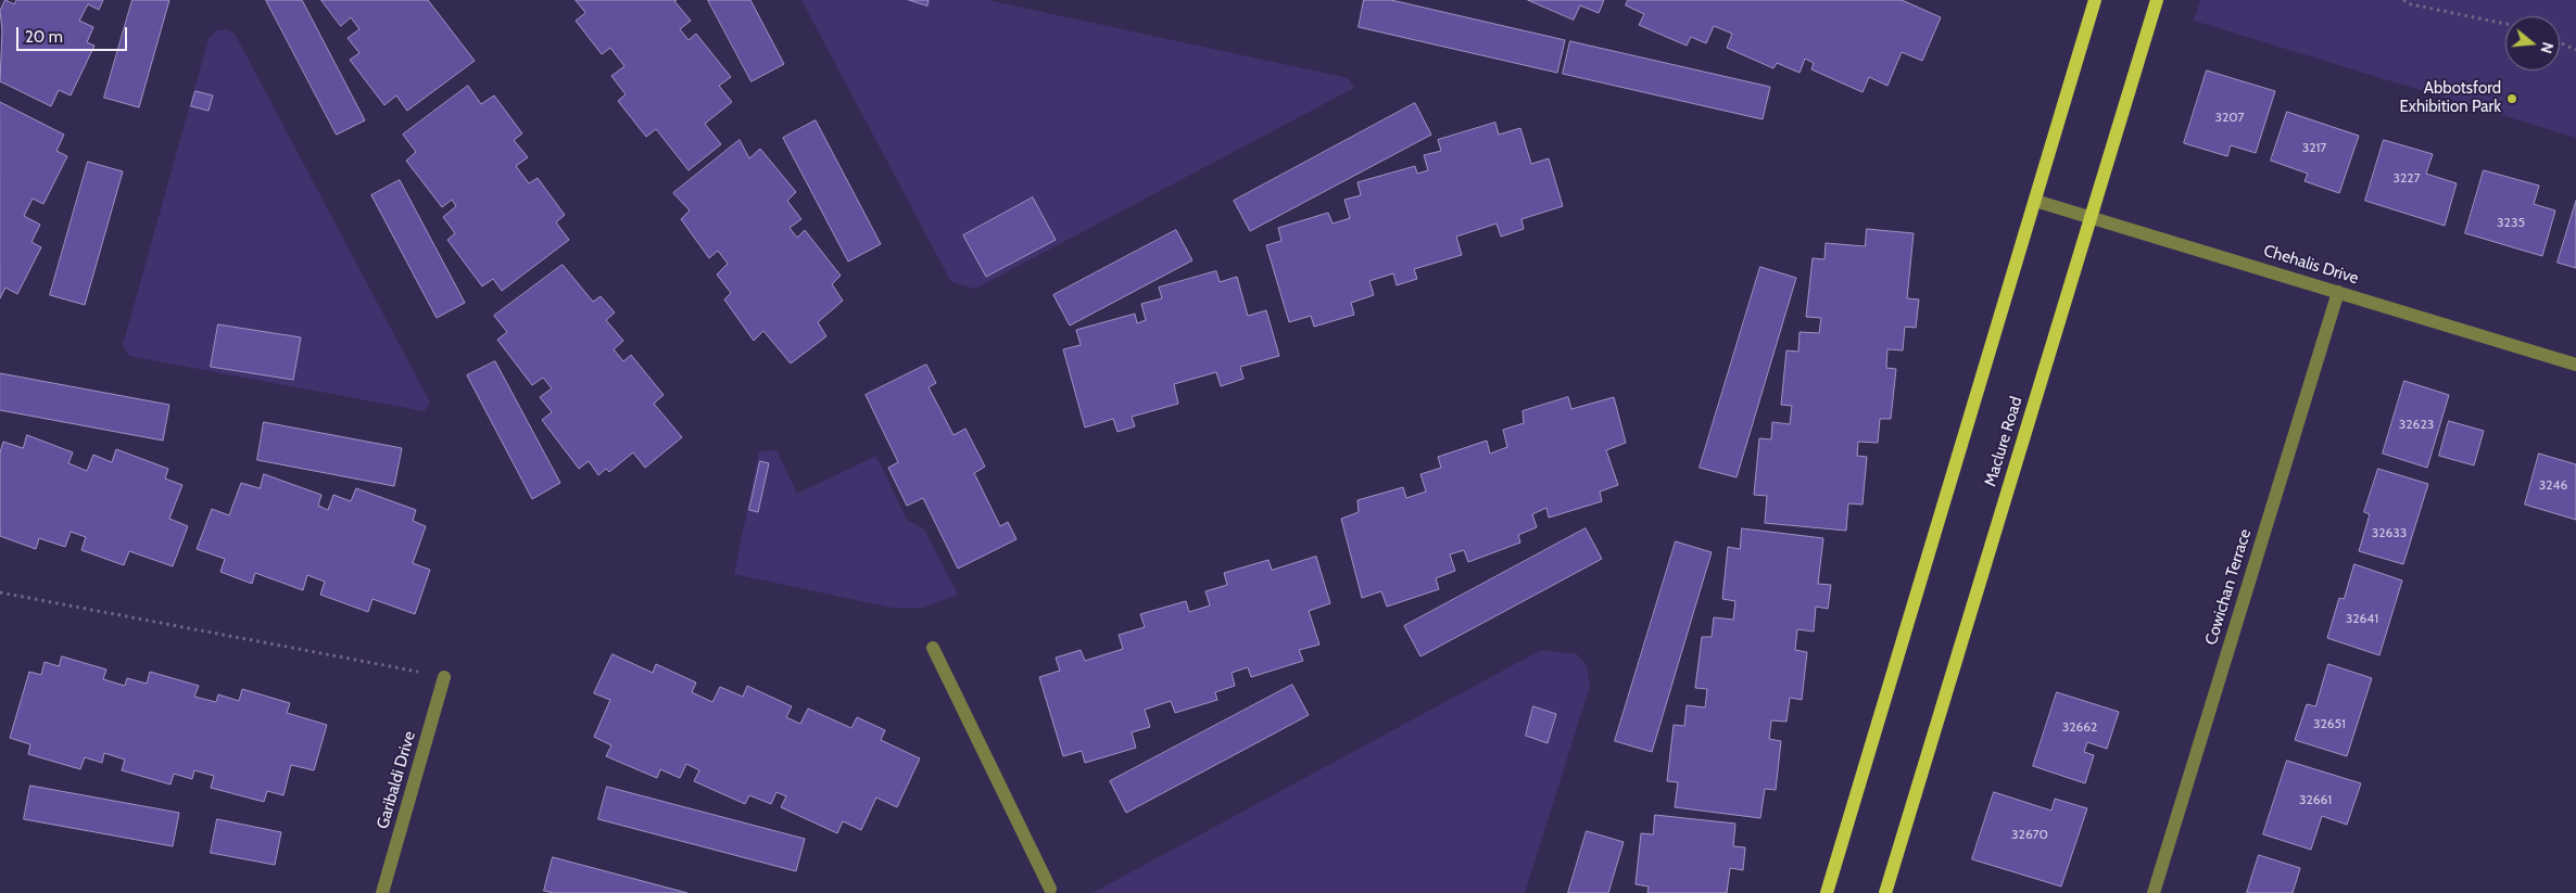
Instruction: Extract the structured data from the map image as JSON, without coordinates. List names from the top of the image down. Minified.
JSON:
{"streets":{"main road":["Maclure Road"],"street":["Chehalis Drive","Cowichan Terrace","Garibaldi Drive"]},"crossings":[["Chehalis Drive","Maclure Road"],["Chehalis Drive","Cowichan Terrace"]],"places":["Abbotsford Exhibition Park"],"house_numbers":["3207","3217","3227","3235","32623","3246","32633","32641","32651","32662","32661","32670"],"scale_bar":"20 m","north":"right"}
